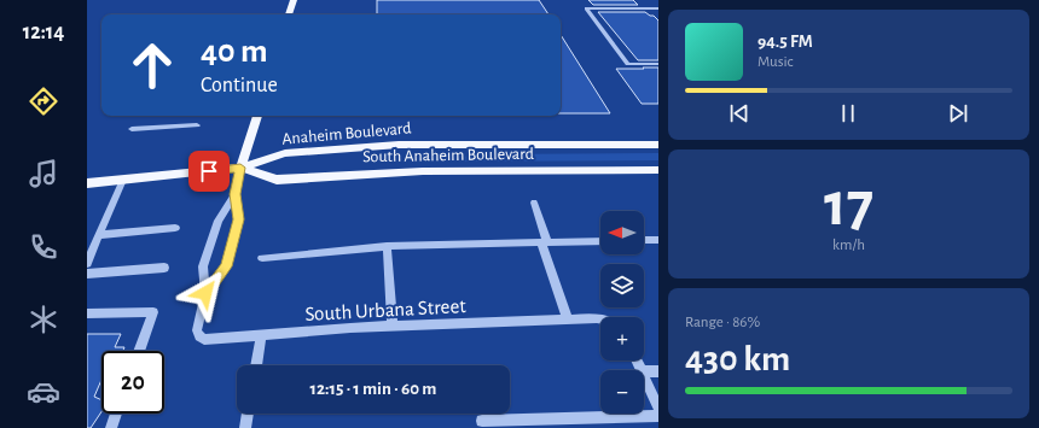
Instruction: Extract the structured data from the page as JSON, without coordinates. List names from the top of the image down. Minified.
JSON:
{"streets":{"main road":["Anaheim Boulevard","South Anaheim Boulevard"],"lane":["South Urbana Street"]},"crossings":[["Anaheim Boulevard","South Anaheim Boulevard"]],"north":"left","page":{"tabs":"12:14","turn":["40 m","Continue"],"song":["94.5 FM","Music"],"tile":[["17","km/h"],["Range · 86%","430 km"]],"map_buttons":["+","−"],"limit":"20","trip":"12:15 · 1 min · 60 m"}}
